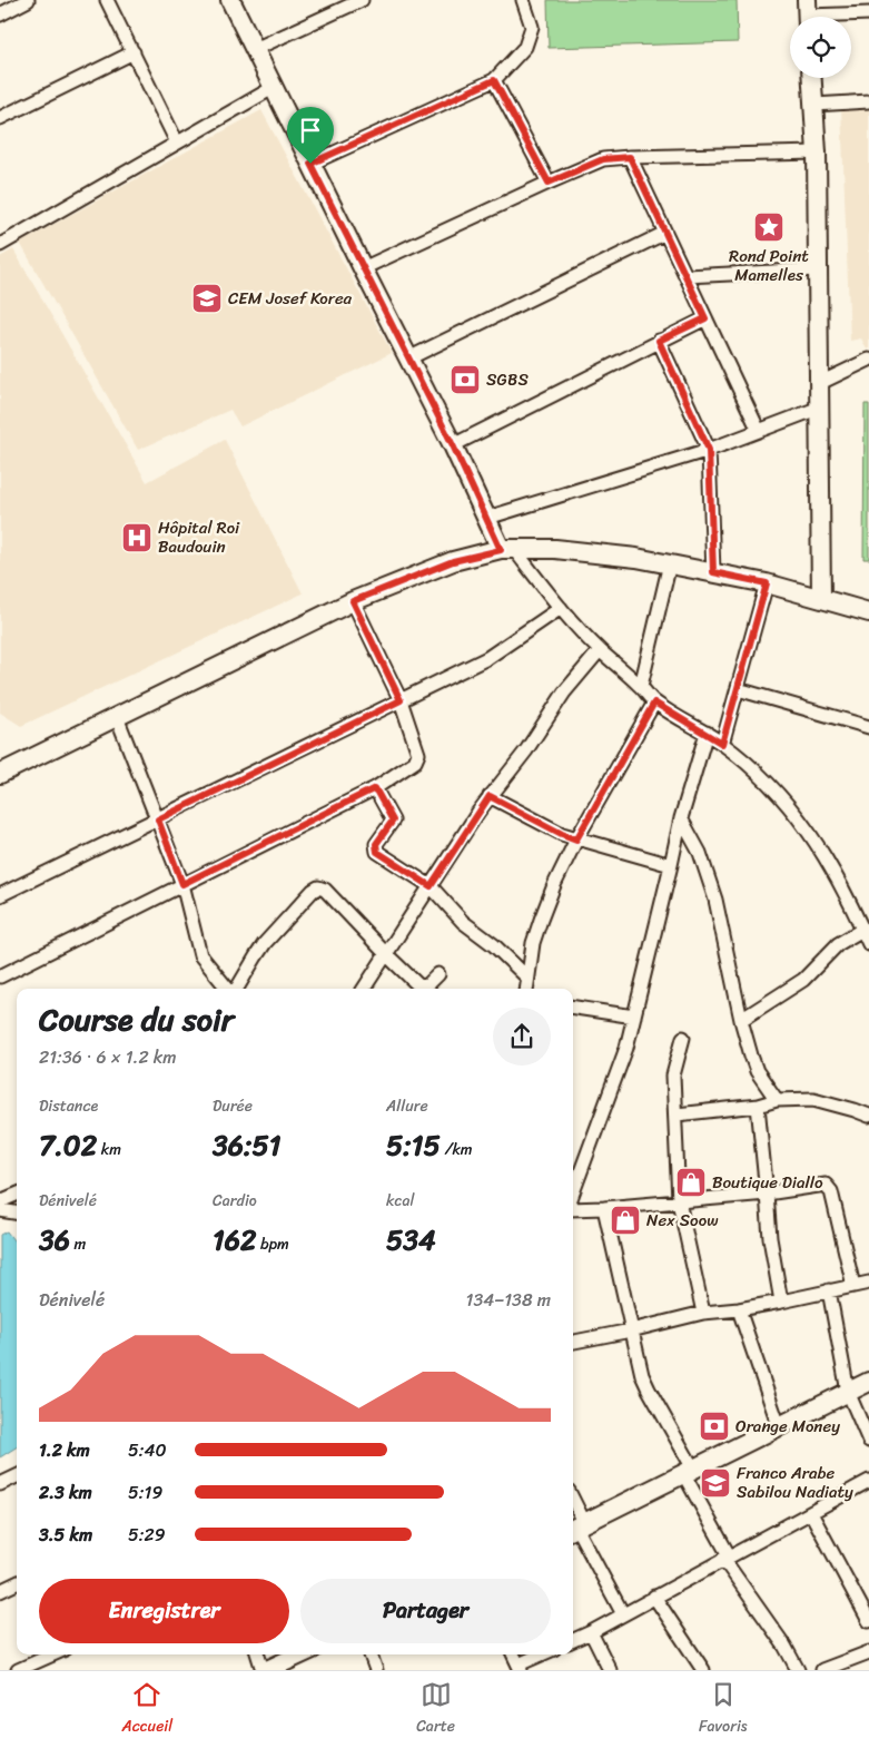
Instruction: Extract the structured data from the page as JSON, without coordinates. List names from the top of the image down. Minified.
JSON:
{"places":{"place":["Rond Point Mamelles"],"school or university":["CEM Josef Korea","Franco Arabe Sabilou Nadiaty"],"bank":["SGBS","Orange Money"],"hospital":["Hôpital Roi Baudouin"],"shop":["Boutique Diallo","Nex Soow"]},"page":{"heading":["Course du soir","21:36 · 6 × 1.2 km"],"stats":[["Distance","7.02 km"],["Durée","36:51"],["Allure","5:15 /km"],["Dénivelé","36 m"],["Cardio","162 bpm"],["kcal","534"]],"chart":["Dénivelé","134–138 m"],"list":[{"name":"1.2 km","note":"5:40"},{"name":"2.3 km","note":"5:19"},{"name":"3.5 km","note":"5:29"}],"buttons":["Enregistrer","Partager"],"tabs":["Accueil","Carte","Favoris"]}}
